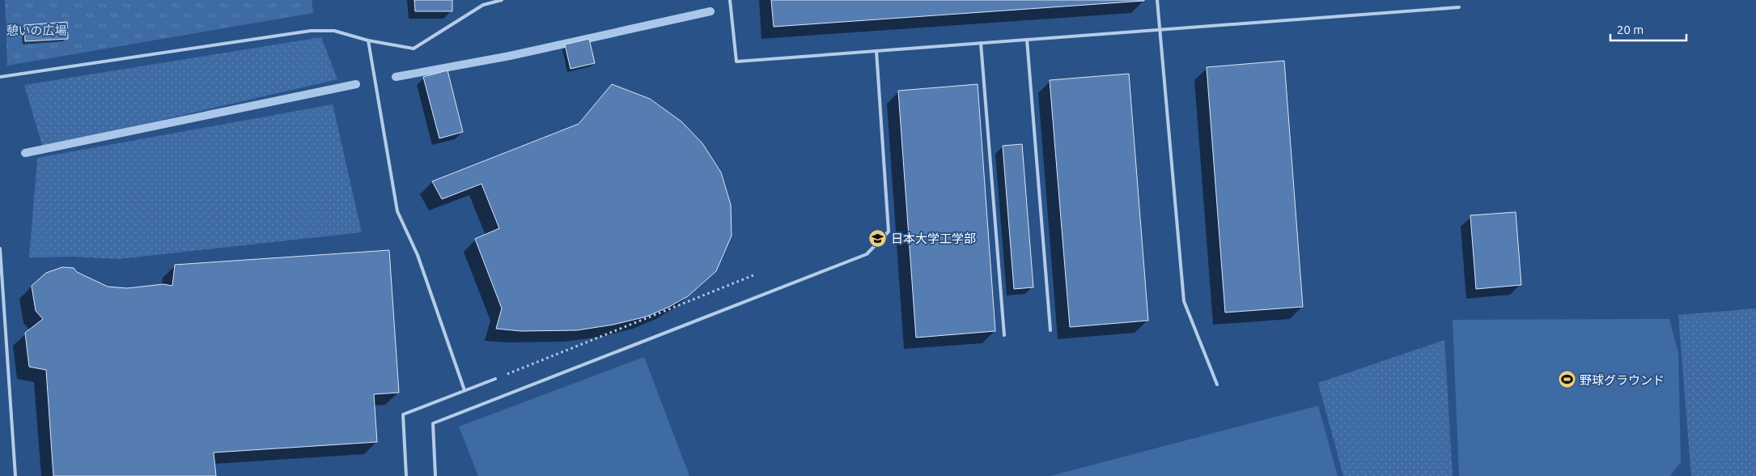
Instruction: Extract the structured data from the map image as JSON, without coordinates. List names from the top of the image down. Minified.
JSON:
{"parks":["憩いの広場"],"places":{"school or university":["日本大学工学部"],"sports":["野球グラウンド"]},"scale_bar":"20 m"}
